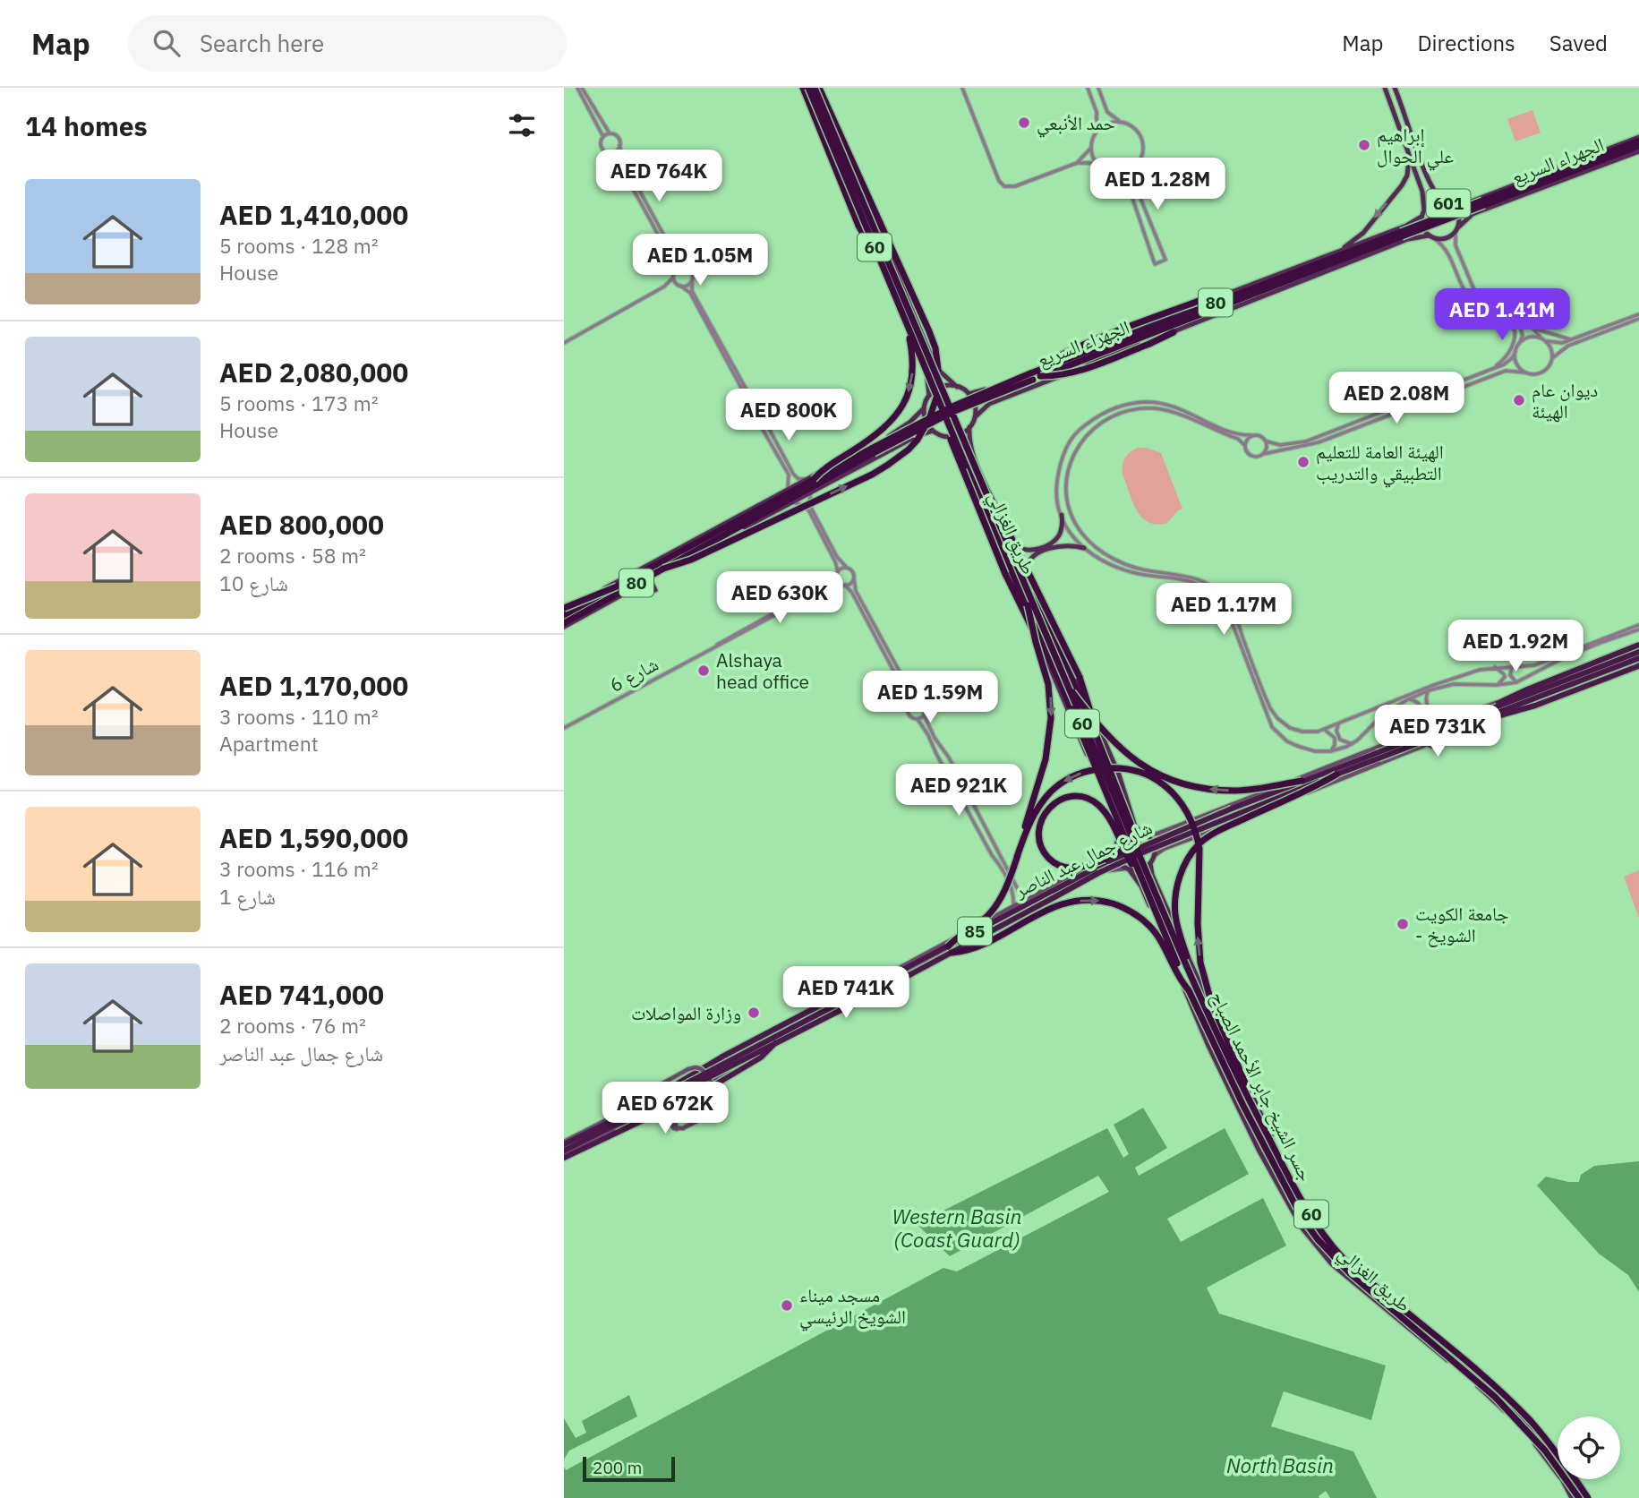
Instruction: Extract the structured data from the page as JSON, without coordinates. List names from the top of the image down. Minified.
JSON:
{"streets":{"highway":["الجهراء السريع","60","80","طريق الغزالي","شارع جمال عبد الناصر","85","جسر الشيخ جابر الأحمد الصباح"],"main road":["601"],"street":["شارع 6"]},"crossings":[["الجهراء السريع","601"],["الجهراء السريع","طريق الغزالي"],["طريق الغزالي","شارع جمال عبد الناصر"],["طريق الغزالي","جسر الشيخ جابر الأحمد الصباح"]],"water":["Western Basin (Coast Guard)","North Basin"],"places":["حمد الأنبعي","إبراهيم علي الحوال","ديوان عام الهيئة","الهيئة العامة للتعليم التطبيقي والتدريب","Alshaya head office","جامعة الكويت - الشويخ","وزارة المواصلات","مسجد ميناء الشويخ الرئيسي"],"scale_bar":"200 m","page":{"header":"Map","search":"Search here","nav":["Map","Directions","Saved"],"heading":"14 homes","price":["AED 764K","AED 1.28M","AED 1.05M","AED 1.41M","AED 2.08M","AED 800K","AED 630K","AED 1.17M","AED 1.92M","AED 1.59M","AED 731K","AED 921K","AED 741K","AED 672K"],"list":[{"name":"AED 1,410,000","note":"5 rooms · 128 m² · House"},{"name":"AED 2,080,000","note":"5 rooms · 173 m² · House"},{"name":"AED 800,000","note":"2 rooms · 58 m² · شارع 10"},{"name":"AED 1,170,000","note":"3 rooms · 110 m² · Apartment"},{"name":"AED 1,590,000","note":"3 rooms · 116 m² · شارع 1"},{"name":"AED 741,000","note":"2 rooms · 76 m² · شارع جمال عبد الناصر"}],"scale":"200 m"}}
